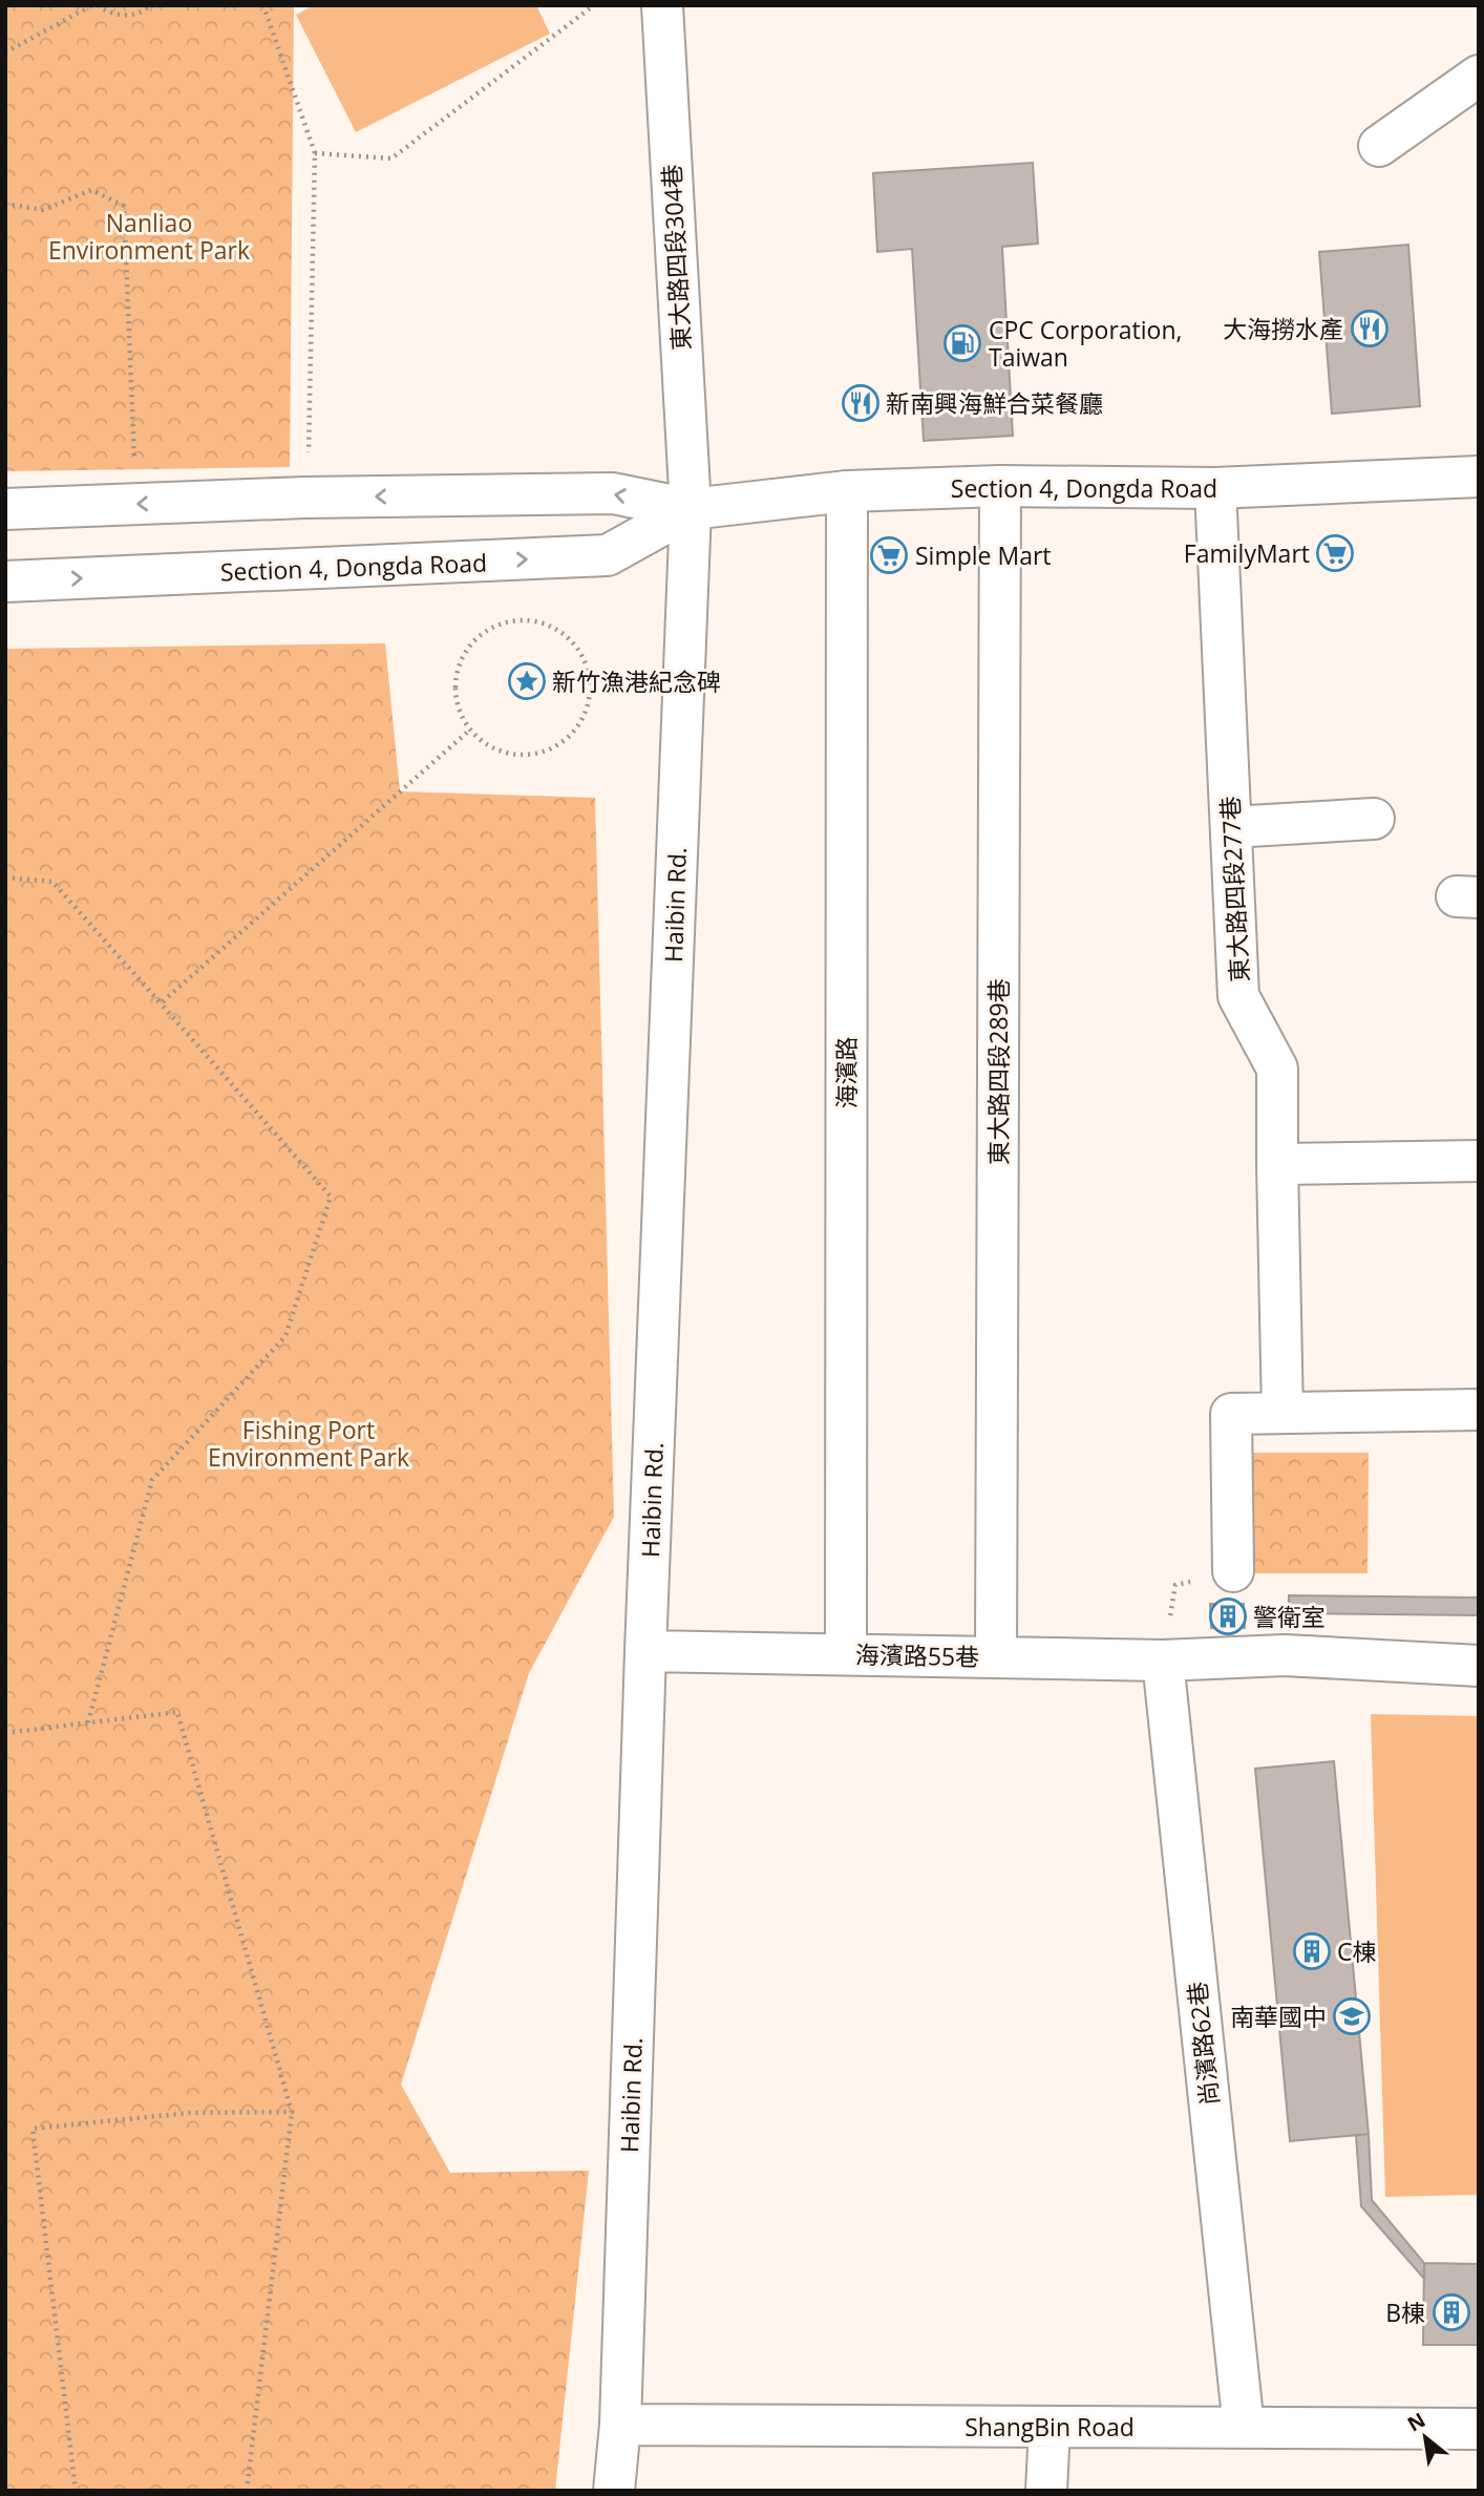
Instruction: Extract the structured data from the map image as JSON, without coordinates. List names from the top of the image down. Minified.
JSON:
{"streets":{"street":["東大路四段304巷","Section 4, Dongda Road","東大路四段277巷","Haibin Rd.","東大路四段289巷","海濱路","海濱路55巷","尚濱路62巷","ShangBin Road"]},"crossings":[["東大路四段304巷","Section 4, Dongda Road"],["東大路四段304巷","Haibin Rd."],["Section 4, Dongda Road","東大路四段277巷"],["Section 4, Dongda Road","Haibin Rd."],["Section 4, Dongda Road","東大路四段289巷"],["Section 4, Dongda Road","海濱路"],["Haibin Rd.","海濱路55巷"],["Haibin Rd.","ShangBin Road"],["東大路四段289巷","海濱路55巷"],["海濱路","海濱路55巷"],["海濱路55巷","尚濱路62巷"],["尚濱路62巷","ShangBin Road"]],"parks":["Nanliao Environment Park","Fishing Port Environment Park"],"places":{"restaurant":["大海撈水產","新南興海鮮合菜餐廳"],"fuel station":["CPC Corporation, Taiwan"],"supermarket":["FamilyMart","Simple Mart"],"place":["新竹漁港紀念碑"],"building":["警衛室","C棟","B棟"],"school or university":["南華國中"]},"north":"top left"}
